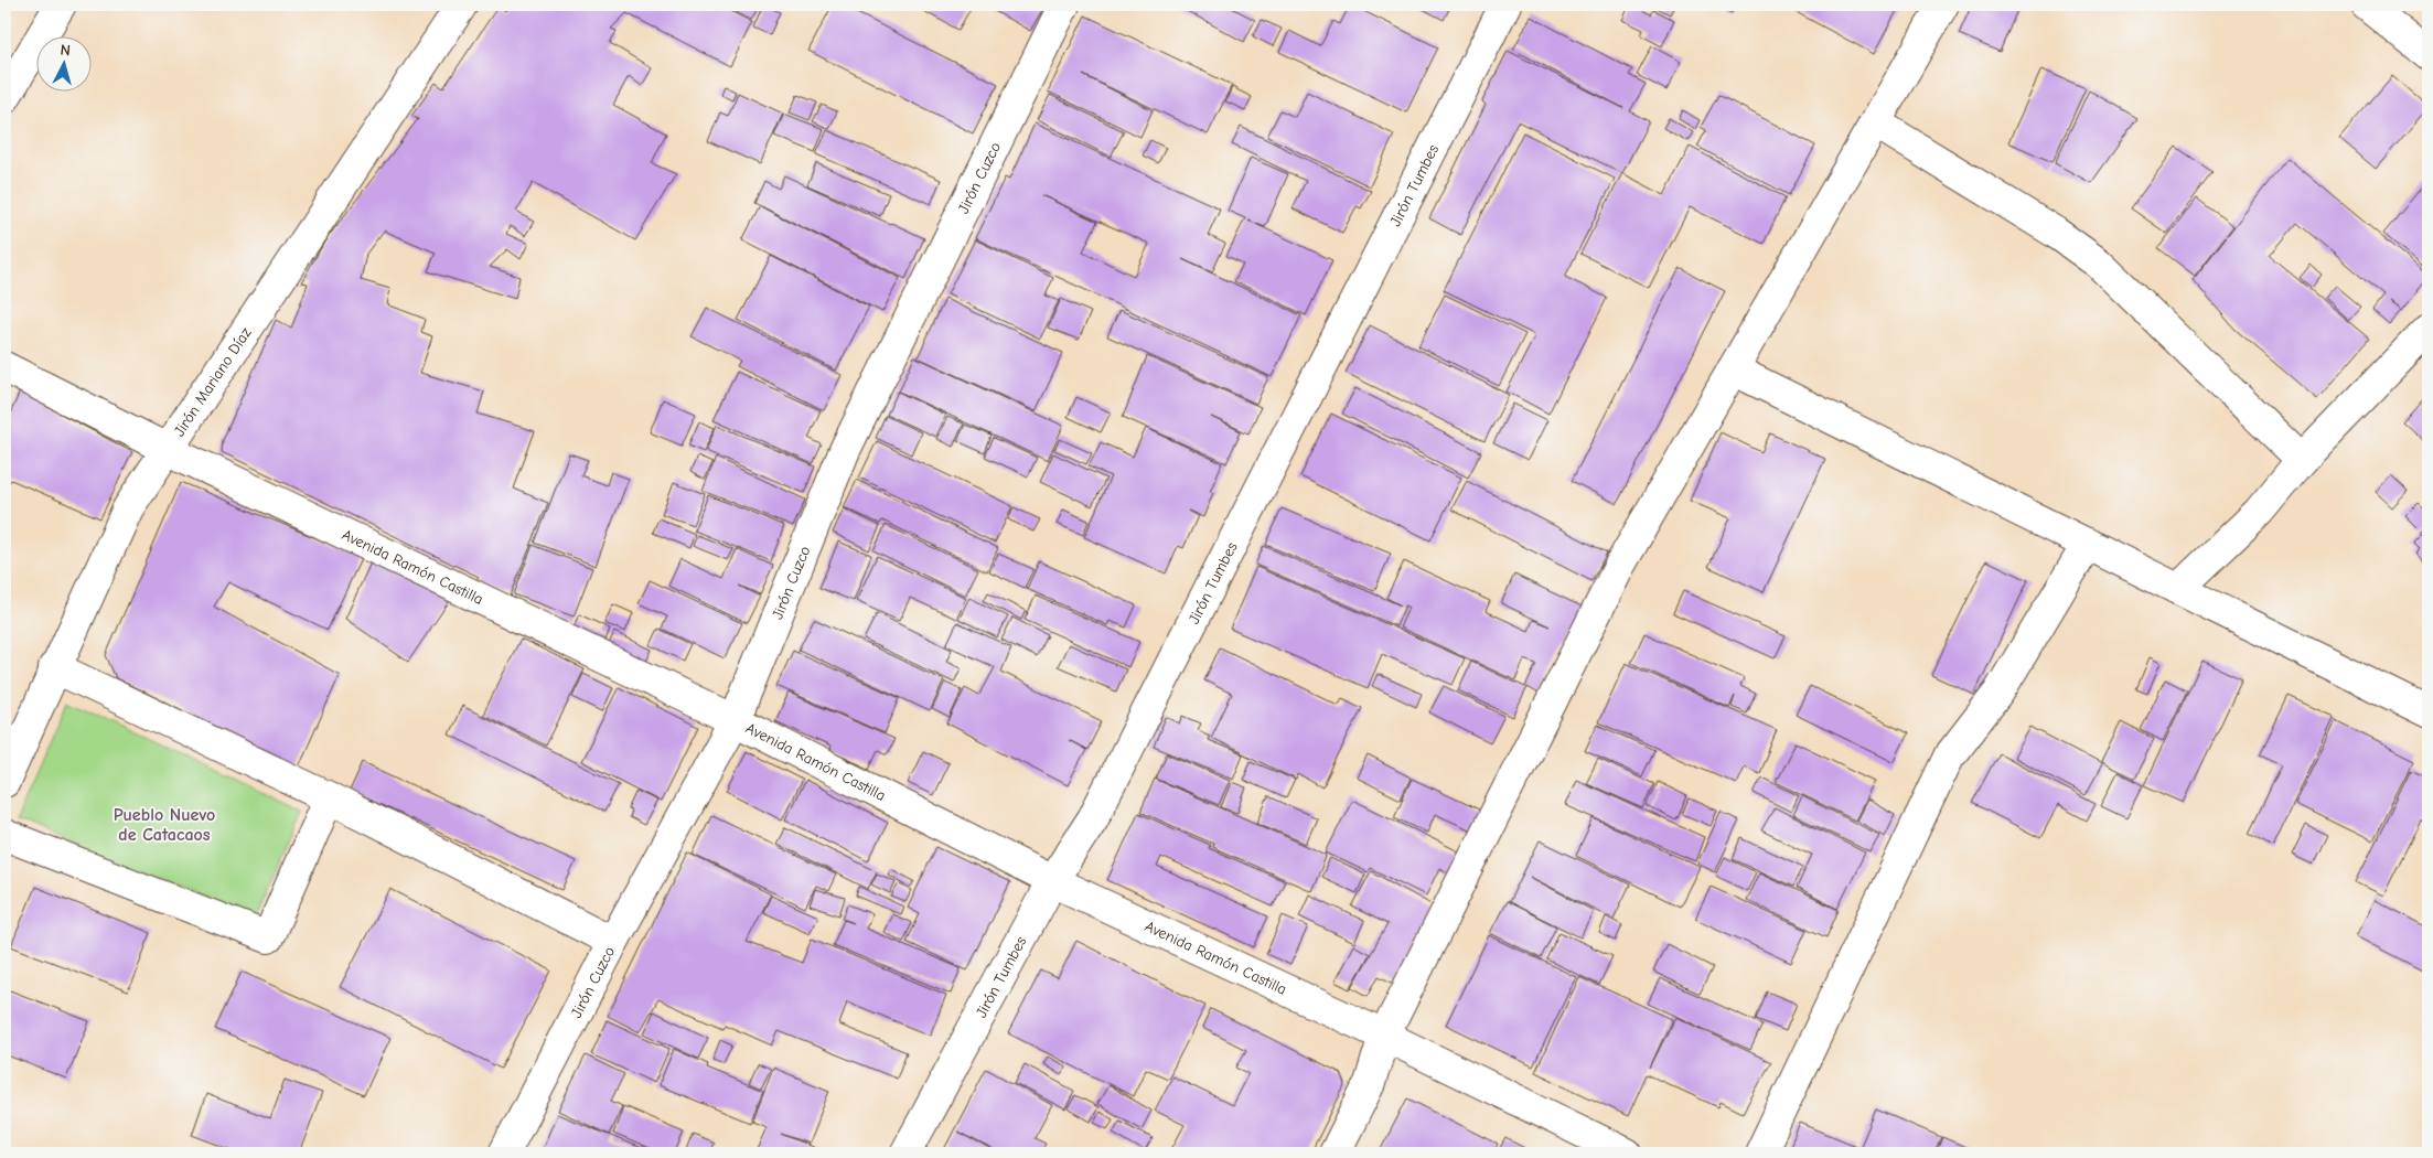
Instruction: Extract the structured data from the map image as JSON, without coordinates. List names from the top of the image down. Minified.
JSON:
{"streets":{"street":["Jirón Cuzco","Jirón Tumbes","Jirón Mariano Díaz","Avenida Ramón Castilla"]},"crossings":[["Jirón Cuzco","Avenida Ramón Castilla"],["Jirón Tumbes","Avenida Ramón Castilla"],["Jirón Mariano Díaz","Avenida Ramón Castilla"]],"districts":["Pueblo Nuevo de Catacaos"],"north":"top"}
